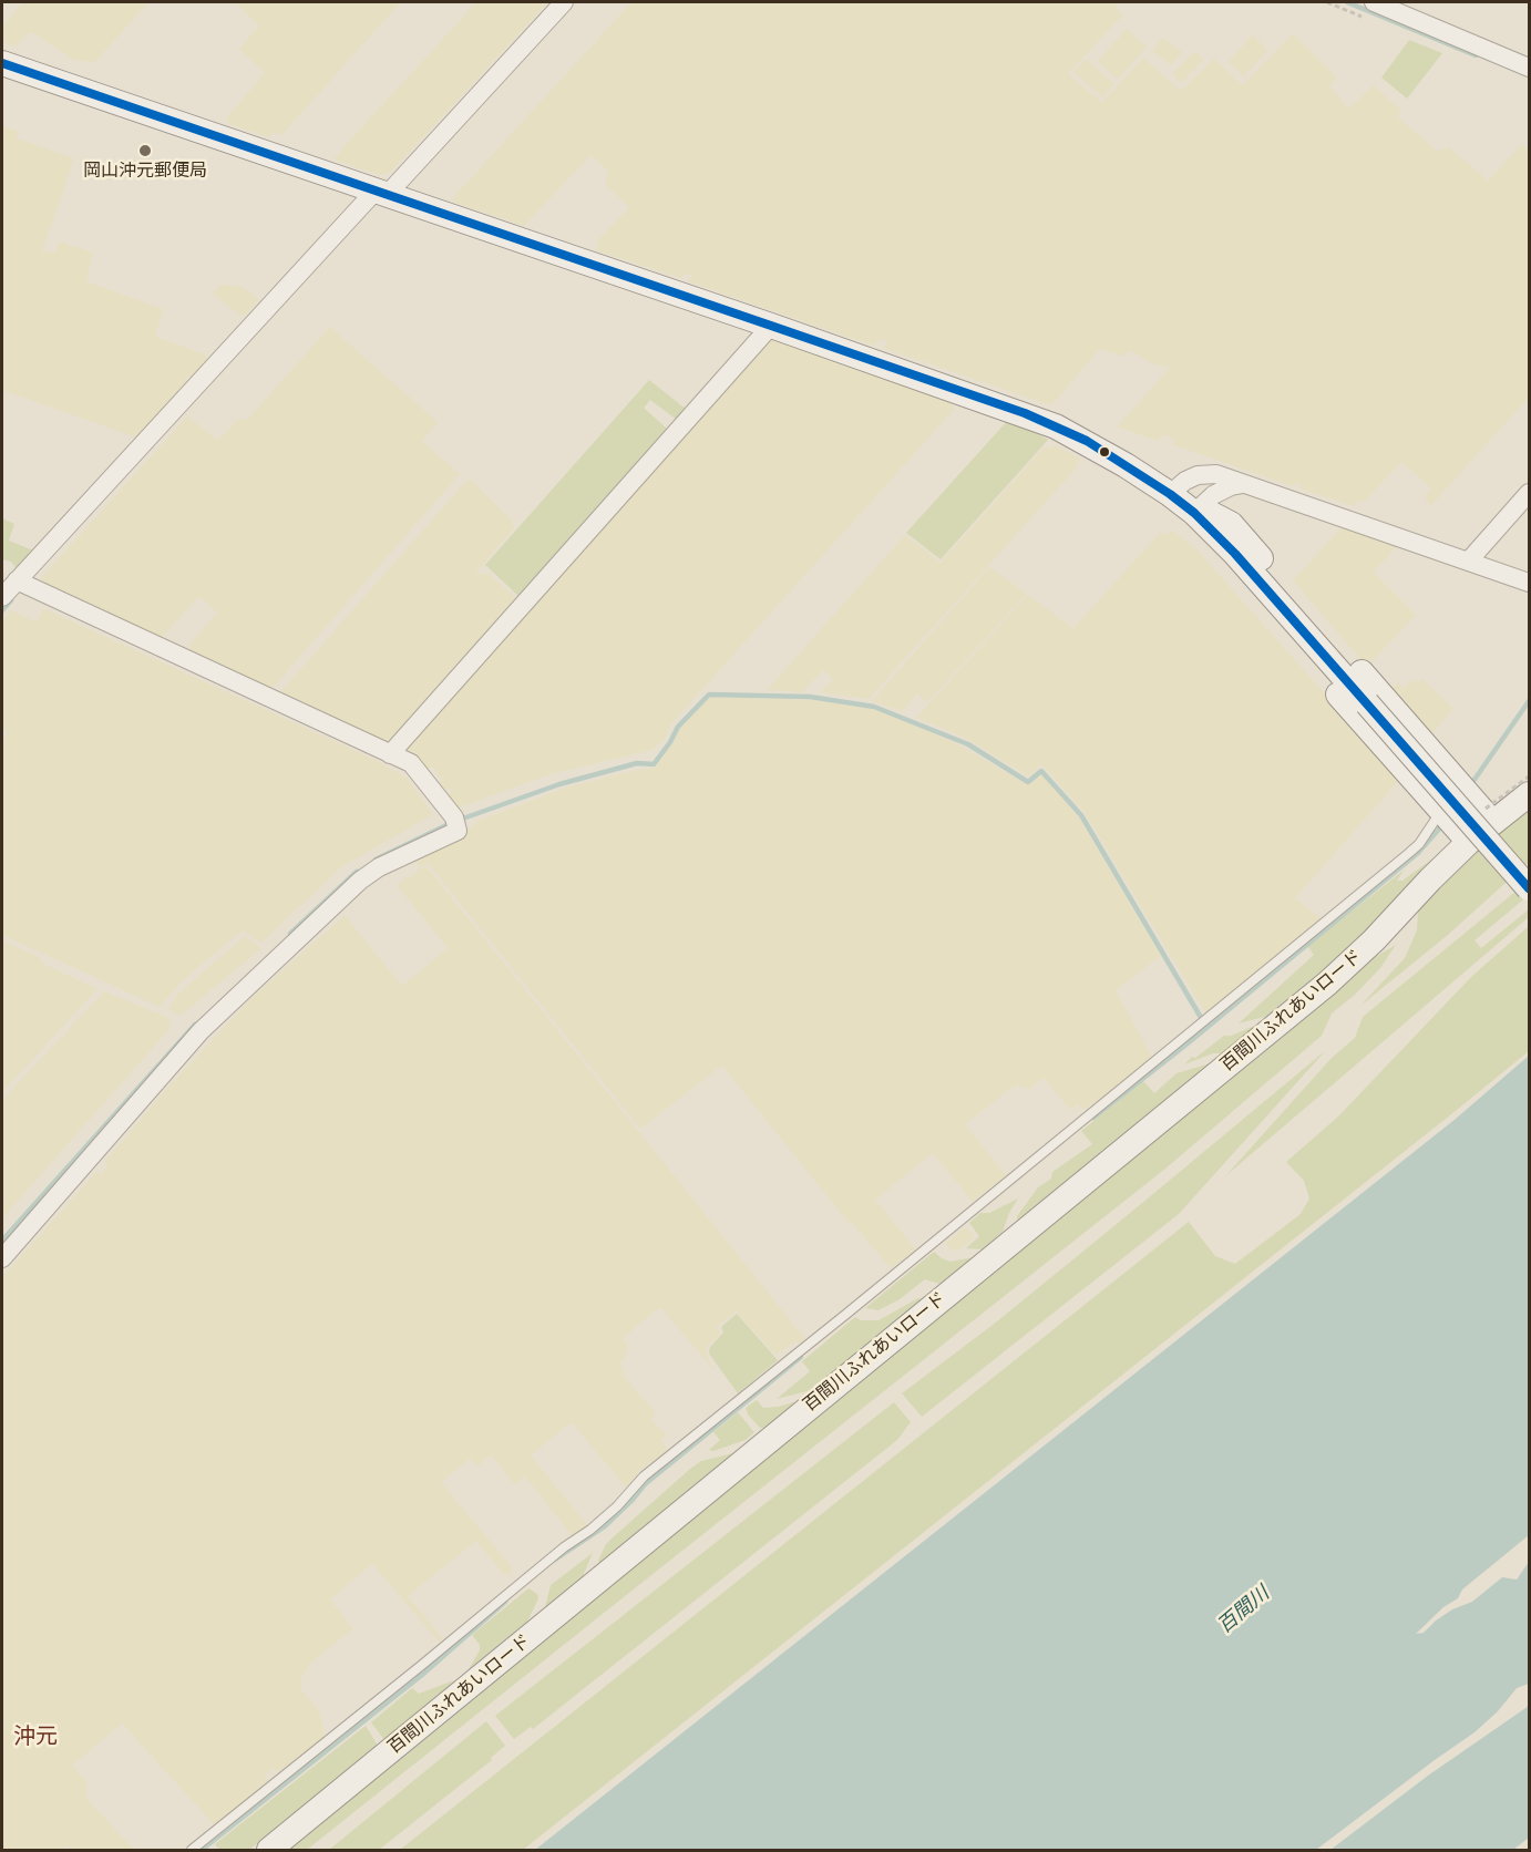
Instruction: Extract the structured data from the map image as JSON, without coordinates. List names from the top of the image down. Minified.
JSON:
{"streets":{"main road":["百間川ふれあいロード"]},"districts":["沖元"],"water":["百間川"],"places":["岡山沖元郵便局"]}
